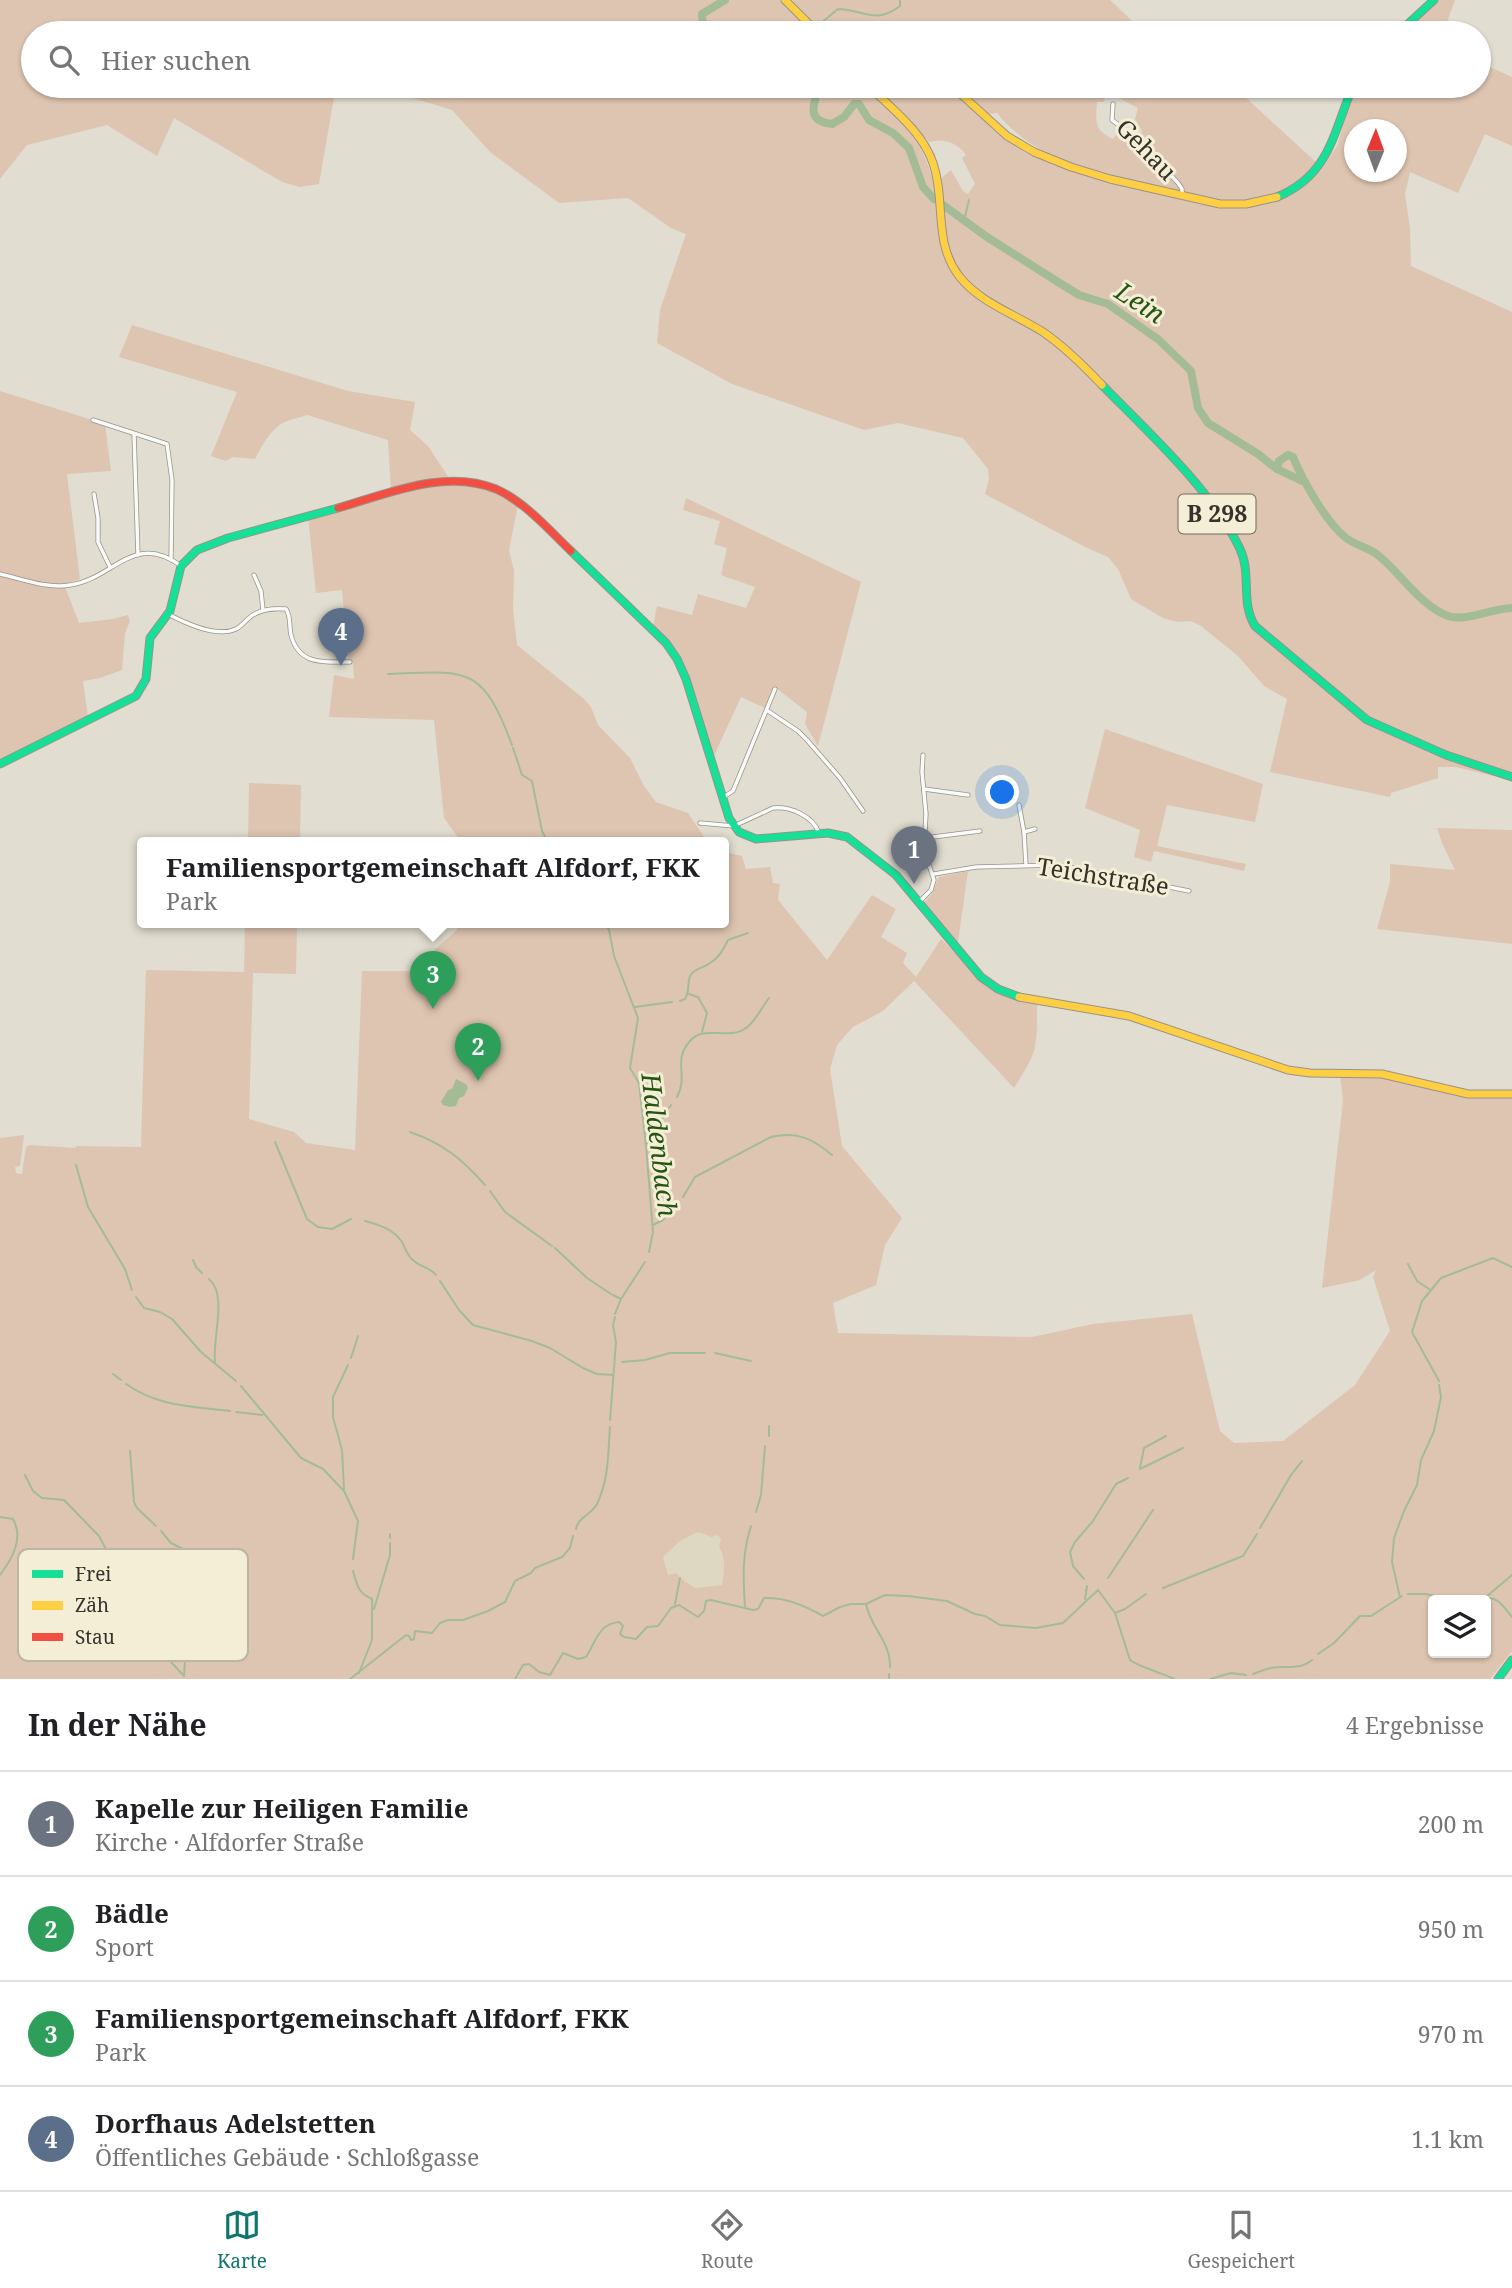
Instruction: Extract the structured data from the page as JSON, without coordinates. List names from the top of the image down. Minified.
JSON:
{"streets":{"main road":["B 298"],"street":["Gehau","Teichstraße"]},"water":["Lein","Haldenbach"],"legend":["Frei","Zäh","Stau"],"north":"top","page":{"search":"Hier suchen","pins":["4","1","3","2"],"popup":["Familiensportgemeinschaft Alfdorf, FKK","Park"],"heading":["In der Nähe","4 Ergebnisse"],"list":[{"mark":"1","name":"Kapelle zur Heiligen Familie","note":"Kirche · Alfdorfer Straße","value":"200 m"},{"mark":"2","name":"Bädle","note":"Sport","value":"950 m"},{"mark":"3","name":"Familiensportgemeinschaft Alfdorf, FKK","note":"Park","value":"970 m"},{"mark":"4","name":"Dorfhaus Adelstetten","note":"Öffentliches Gebäude · Schloßgasse","value":"1.1 km"}],"nav":["Karte","Route","Gespeichert"]}}
